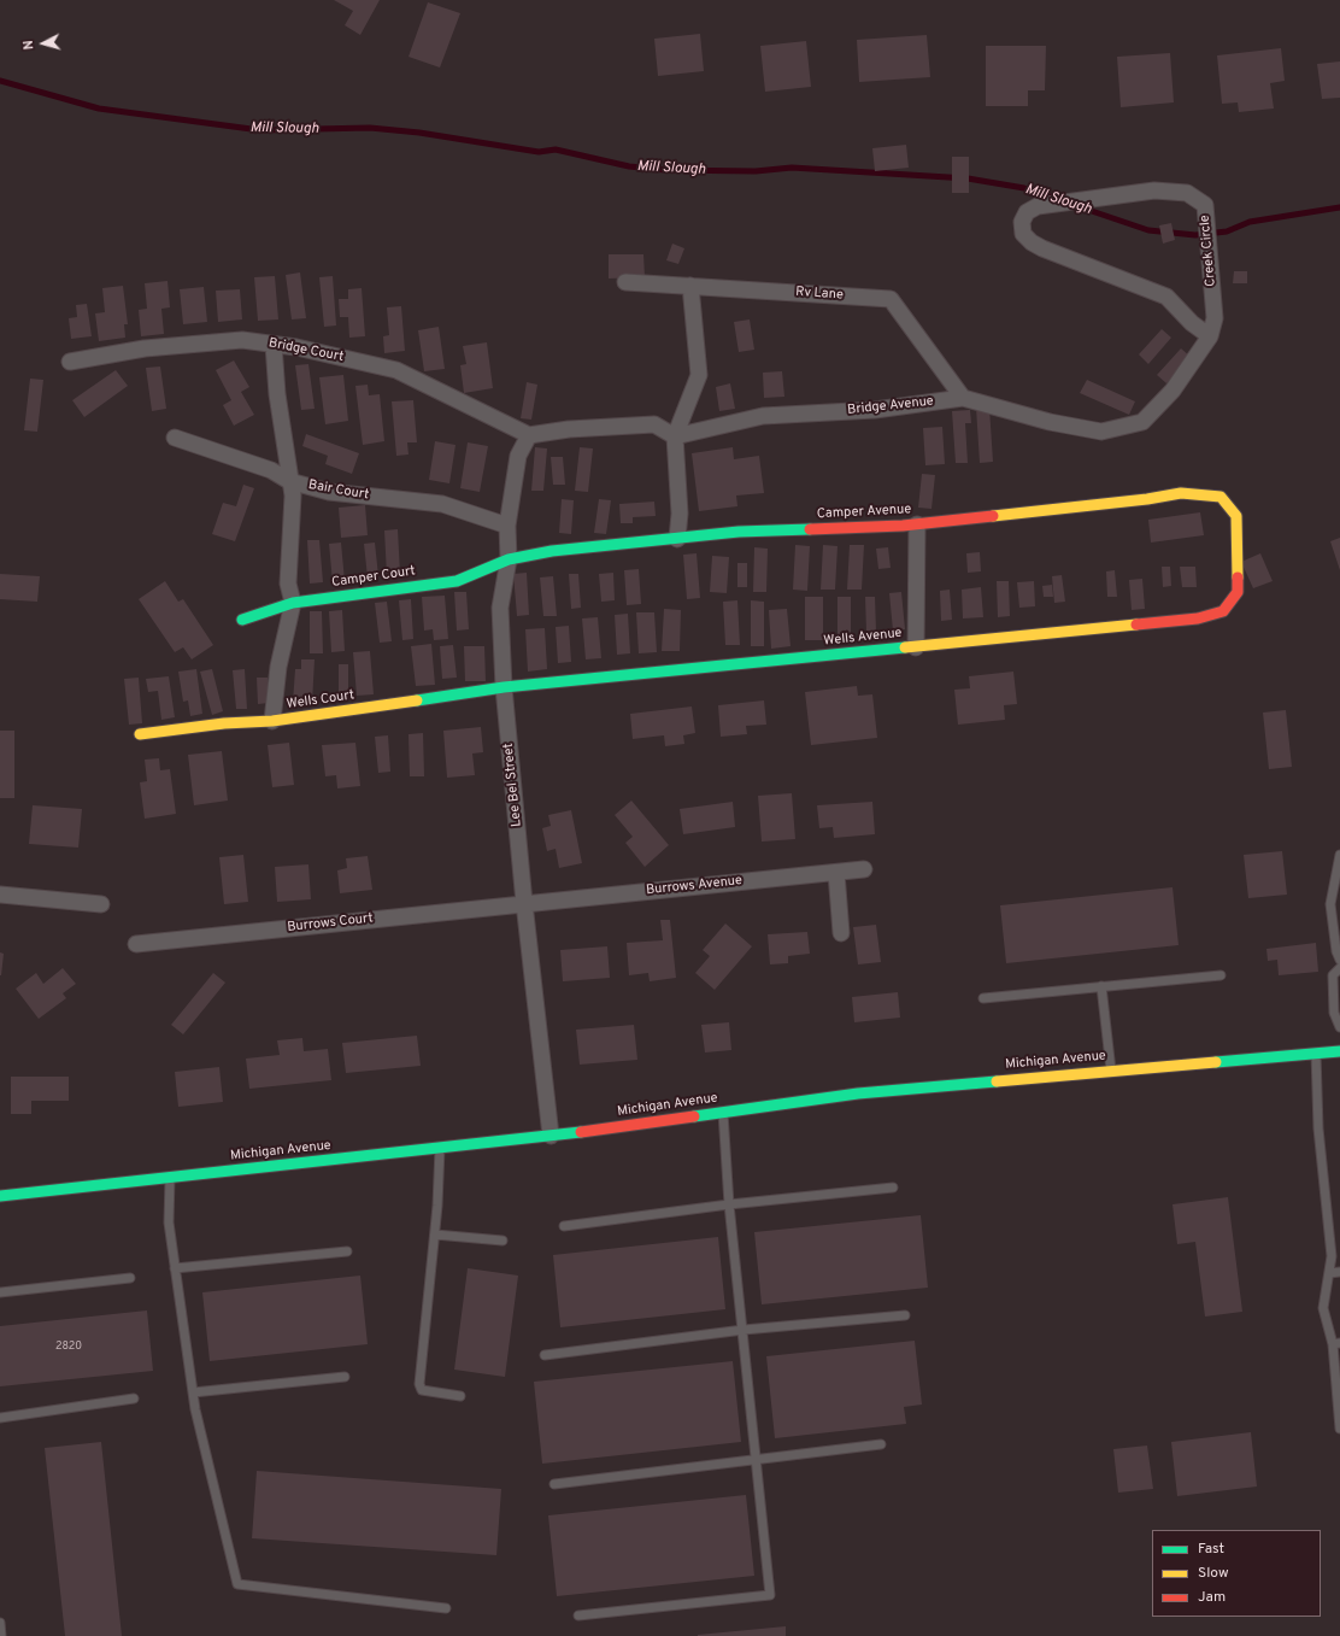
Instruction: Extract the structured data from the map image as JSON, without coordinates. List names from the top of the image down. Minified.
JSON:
{"streets":{"street":["Creek Circle","Rv Lane","Bridge Court","Bridge Avenue","Bair Court","Camper Avenue","Camper Court","Wells Avenue","Wells Court","Lee Bel Street","Burrows Avenue","Burrows Court","Michigan Avenue"]},"crossings":[["Creek Circle","Bridge Avenue"],["Rv Lane","Bridge Avenue"],["Bridge Court","Lee Bel Street"],["Bair Court","Lee Bel Street"],["Camper Avenue","Camper Court"],["Camper Avenue","Wells Avenue"],["Camper Avenue","Lee Bel Street"],["Camper Court","Lee Bel Street"],["Wells Avenue","Wells Court"],["Wells Avenue","Lee Bel Street"],["Wells Court","Lee Bel Street"],["Lee Bel Street","Burrows Avenue"],["Lee Bel Street","Burrows Court"],["Lee Bel Street","Michigan Avenue"],["Burrows Avenue","Burrows Court"]],"water":["Mill Slough"],"house_numbers":["2820"],"legend":["Fast","Slow","Jam"],"north":"left"}
